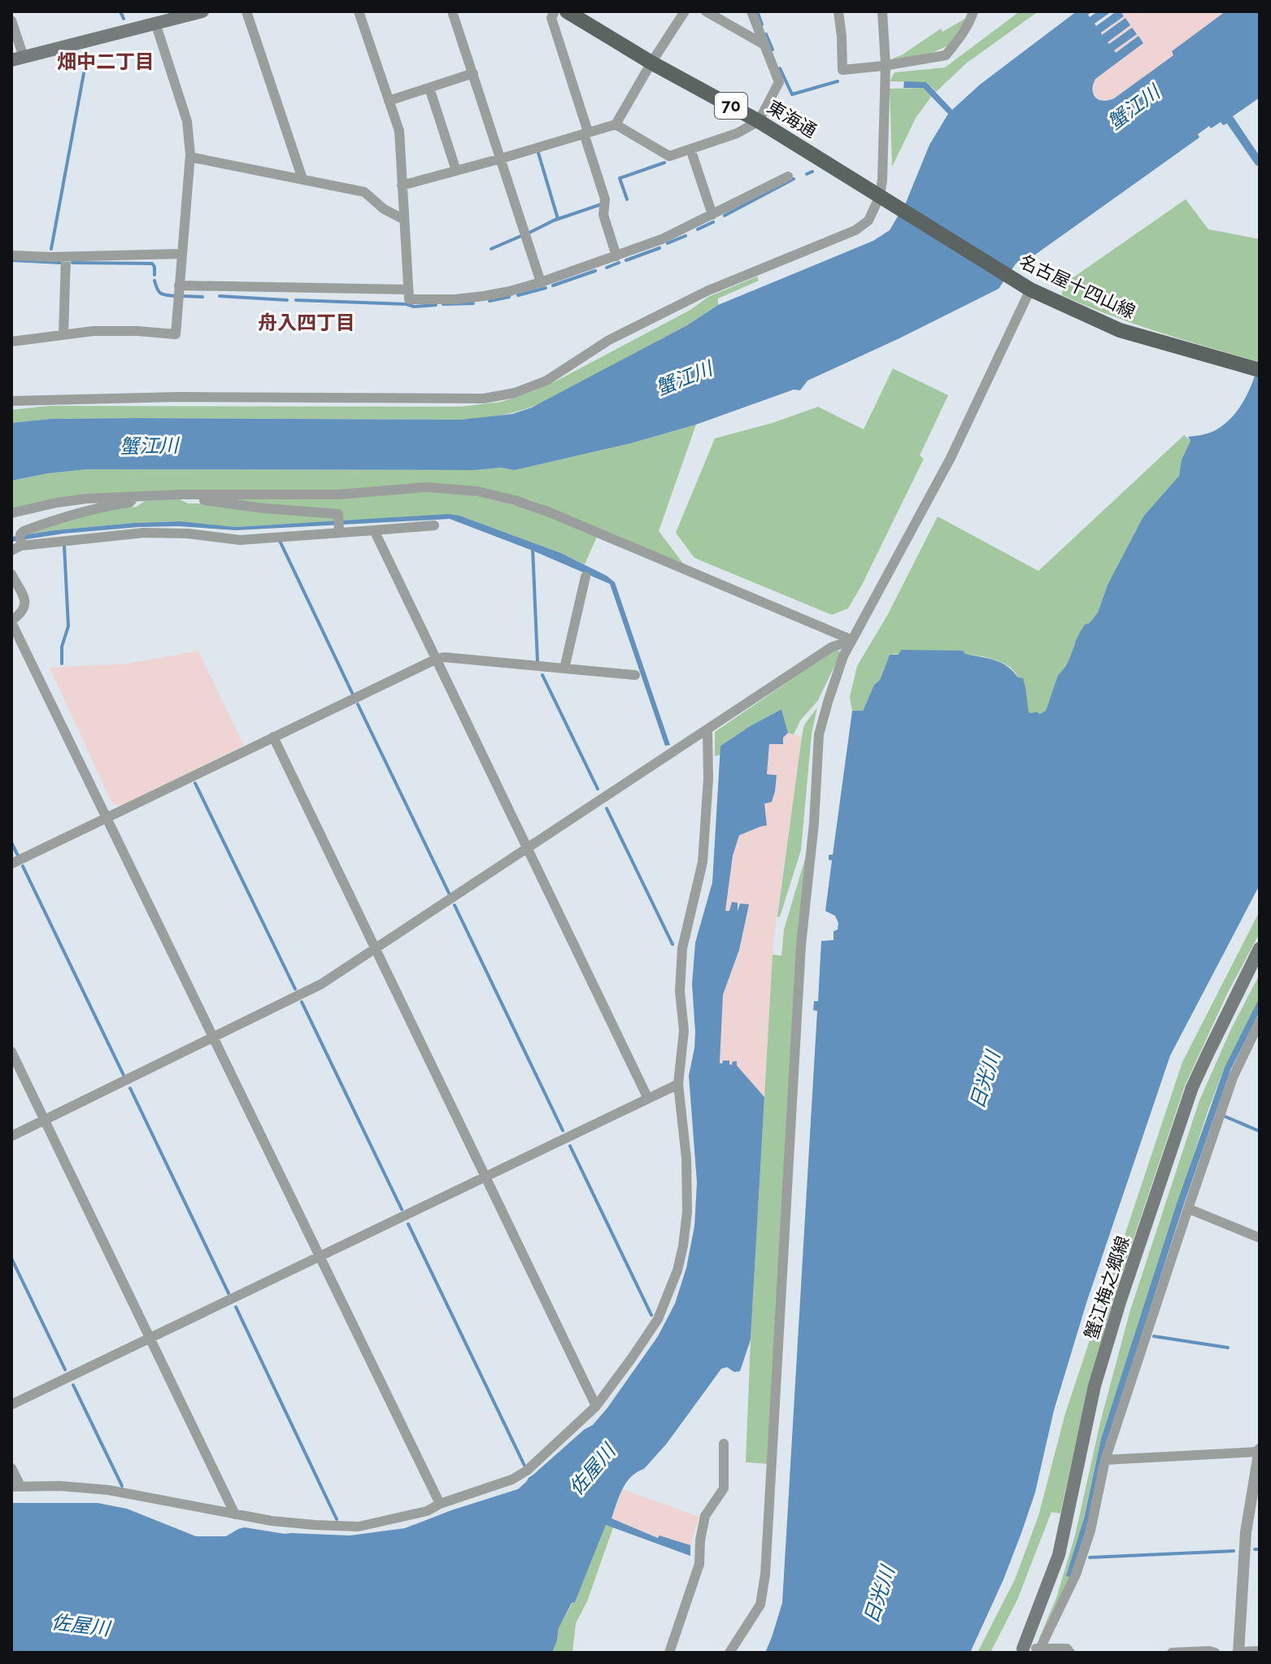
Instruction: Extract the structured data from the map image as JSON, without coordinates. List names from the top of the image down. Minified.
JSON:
{"streets":{"main road":["70","東海通","名古屋十四山線","蟹江梅之郷線"]},"crossings":[["東海通","名古屋十四山線"]],"districts":["畑中二丁目","舟入四丁目"],"water":["蟹江川","日光川","佐屋川"]}
